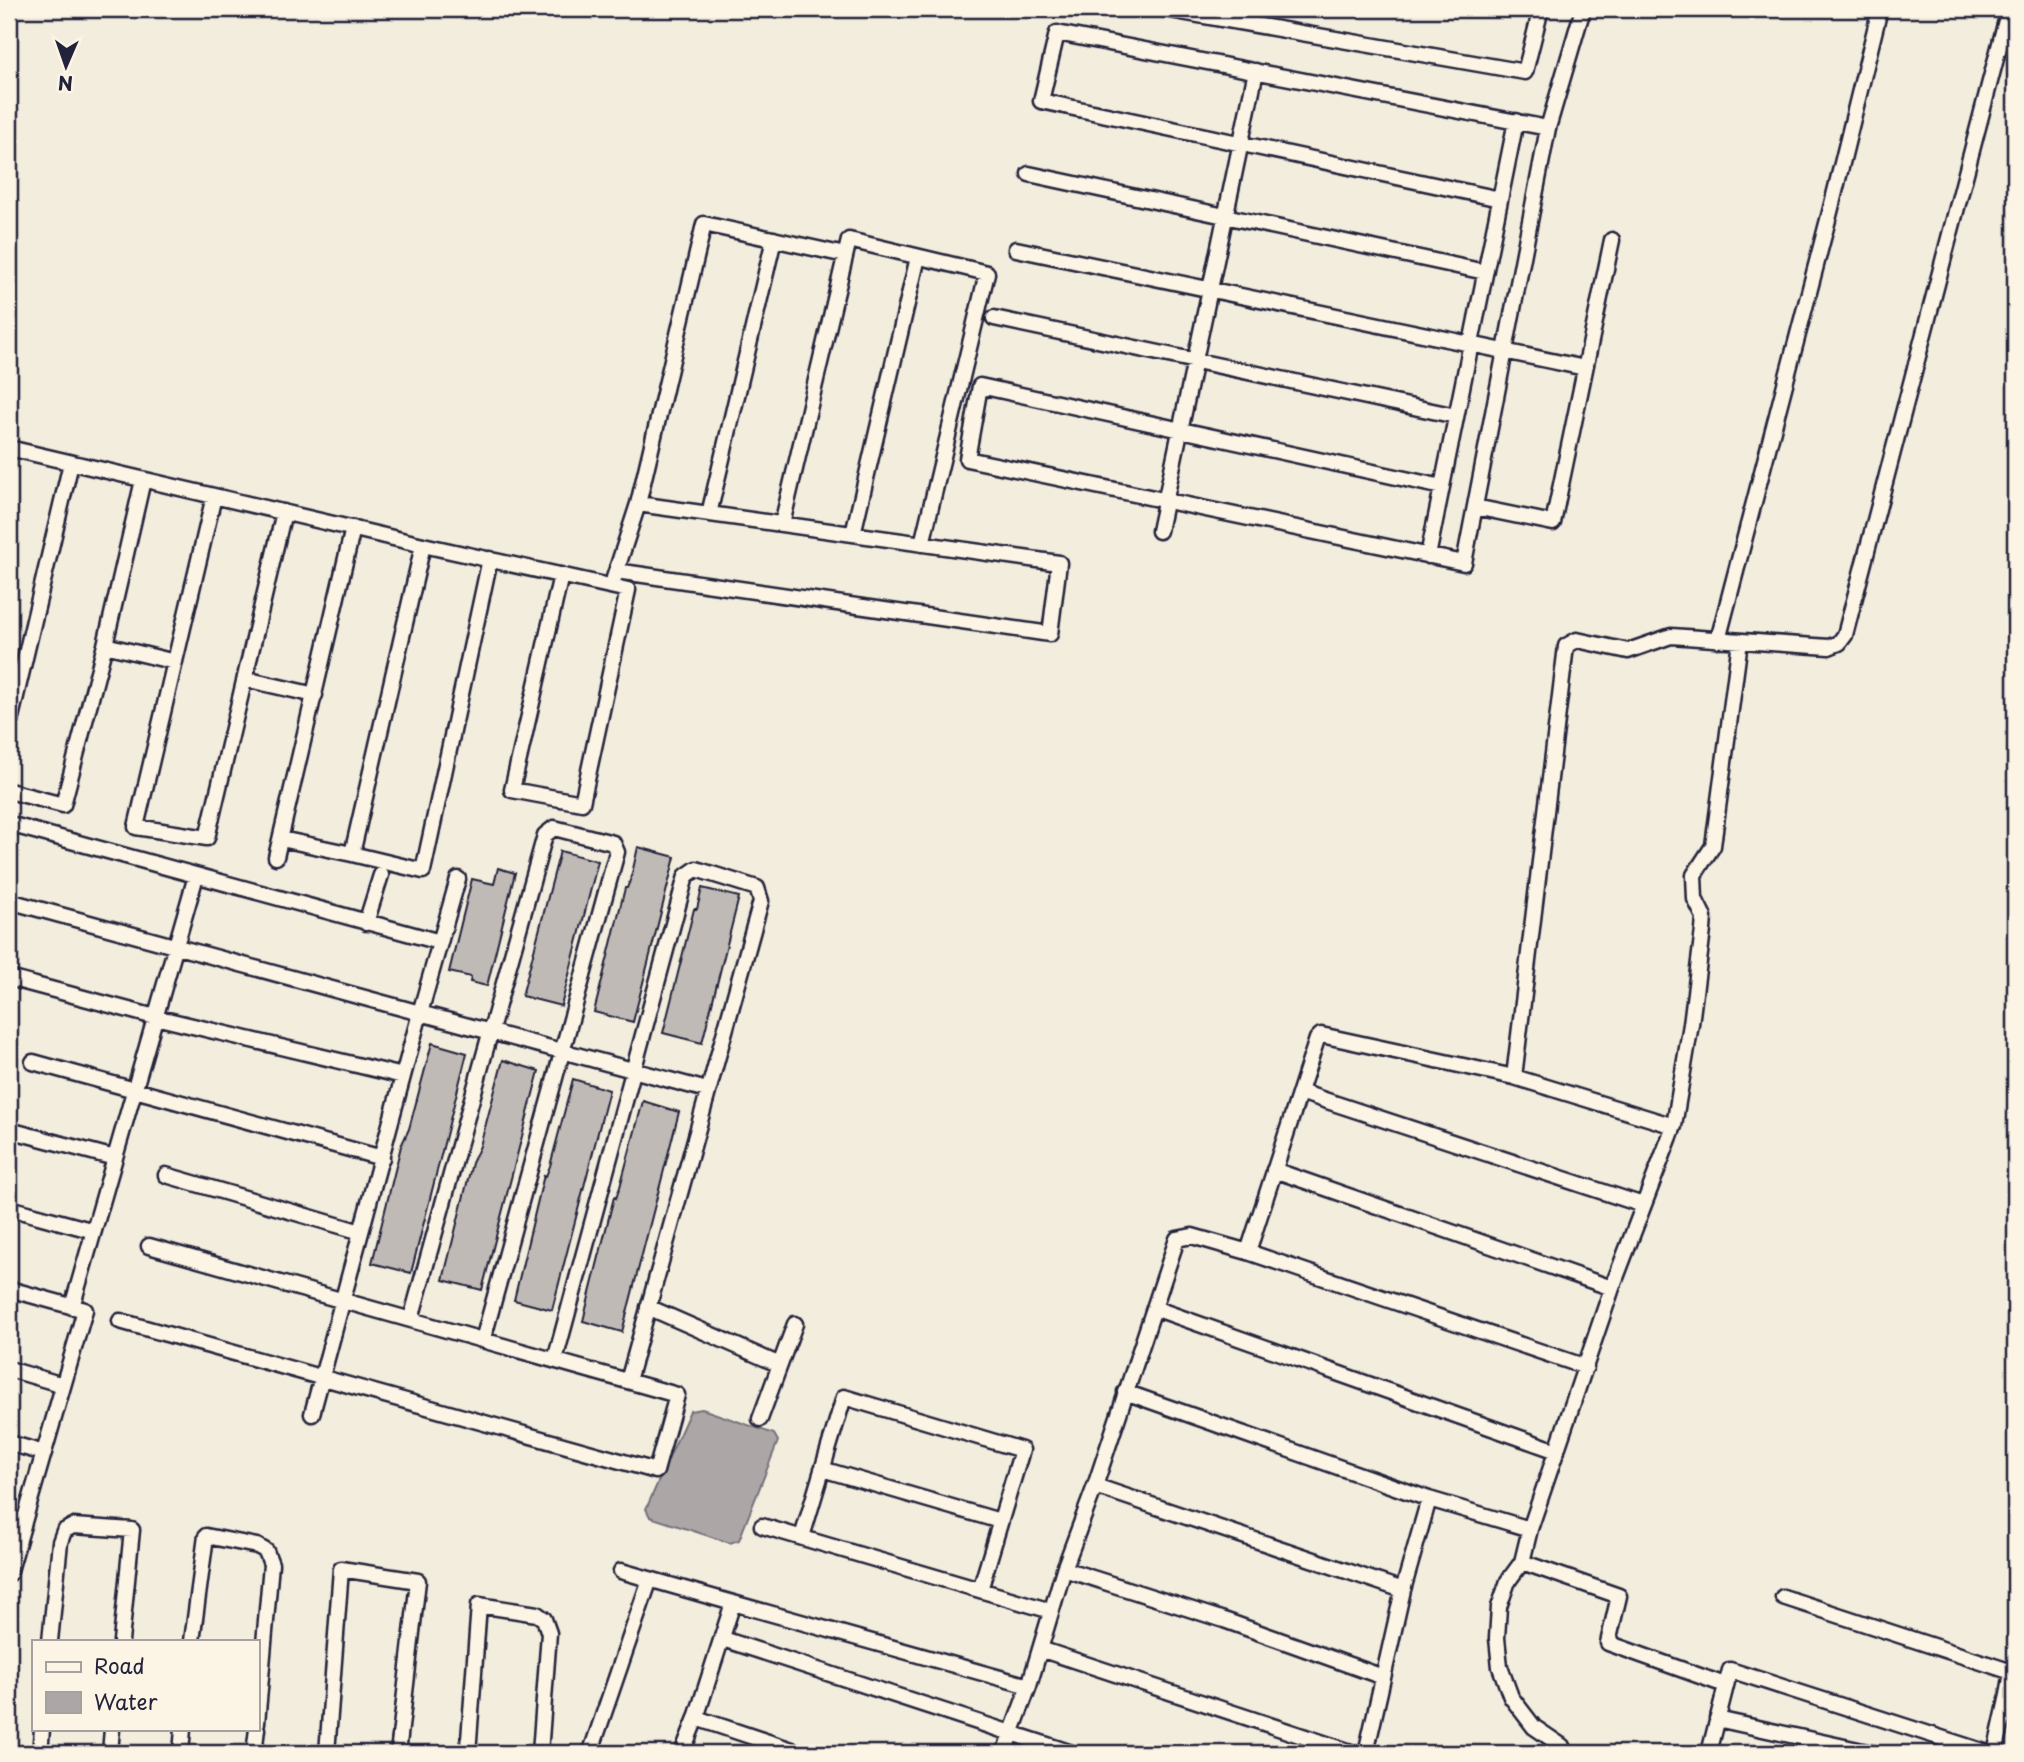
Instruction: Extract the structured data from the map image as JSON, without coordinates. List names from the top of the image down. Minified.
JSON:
{"legend":["Road","Water"],"north":"bottom"}
